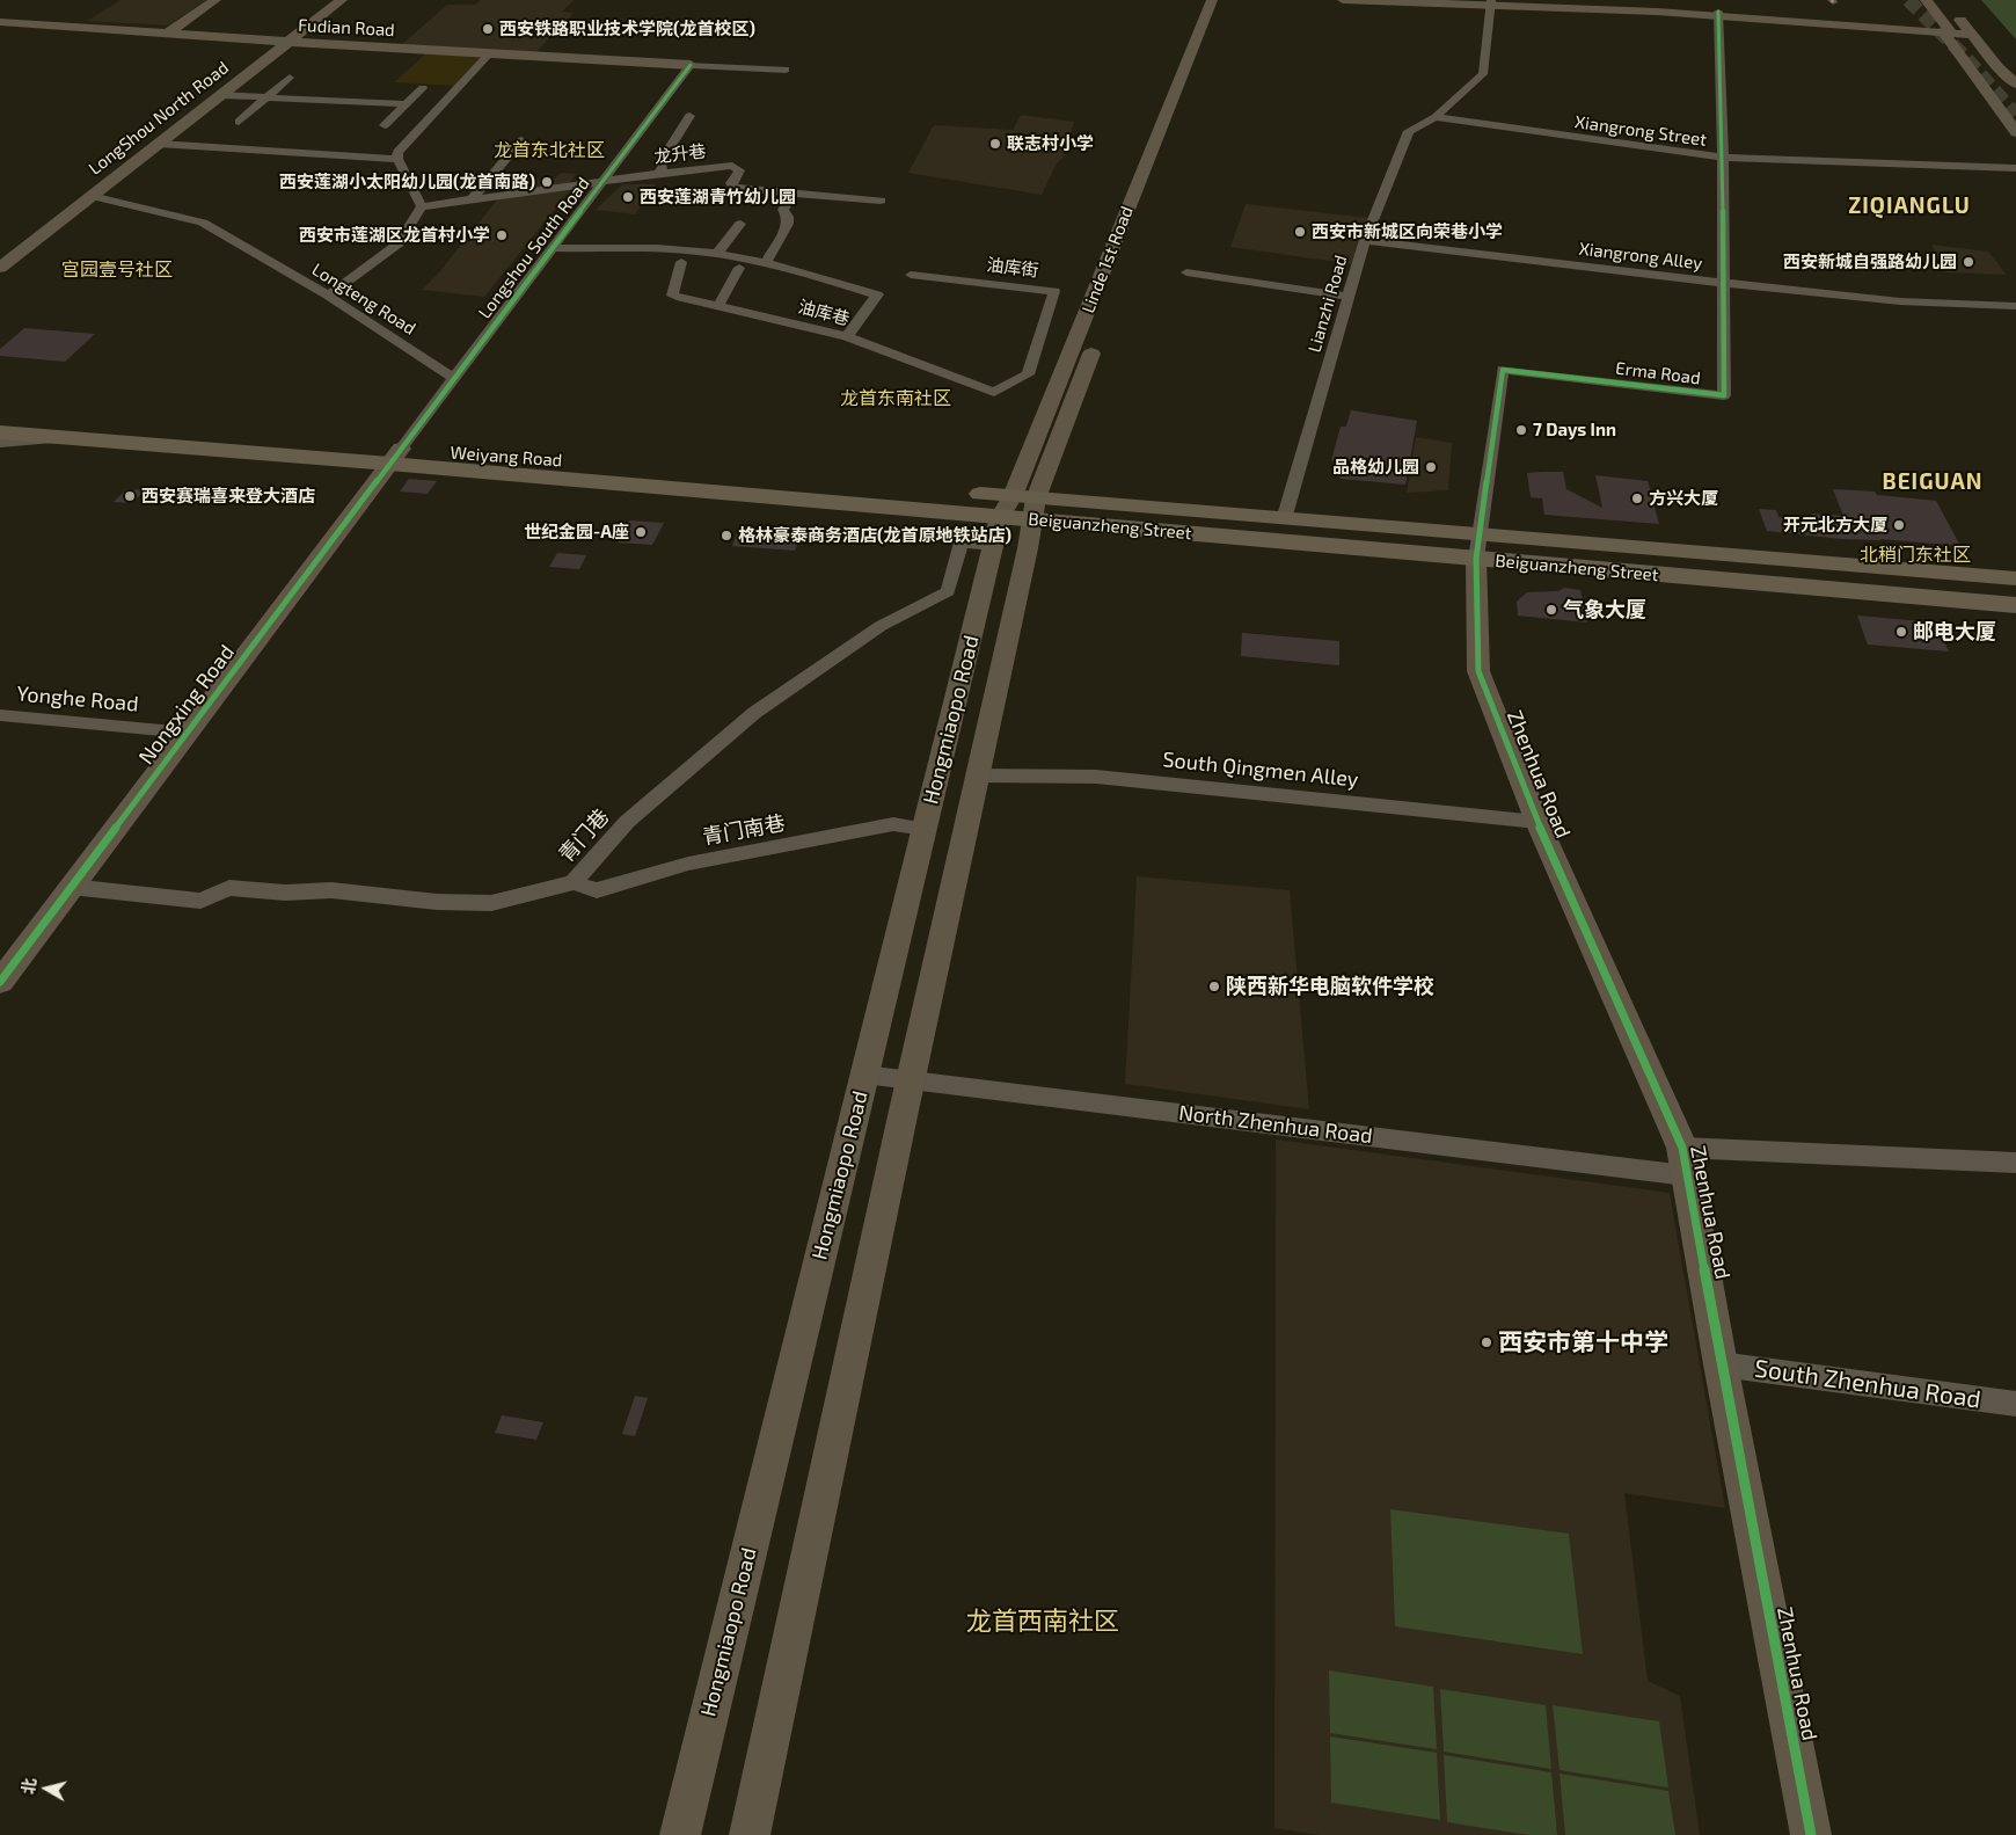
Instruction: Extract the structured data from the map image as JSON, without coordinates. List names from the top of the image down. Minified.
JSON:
{"streets":{"main road":["Fudian Road","LongShou North Road","Linde 1st Road","Weiyang Road","Beiguanzheng Street","Nongxing Road","Hongmiaopo Road","Zhenhua Road"],"street":["Xiangrong Street","龙升巷","Longshou South Road","Xiangrong Alley","油库街","Longteng Road","Lianzhi Road","油库巷","Erma Road","Yonghe Road","South Qingmen Alley","青门南巷","青门巷","North Zhenhua Road","South Zhenhua Road"]},"crossings":[["Fudian Road","LongShou North Road"],["Fudian Road","Longshou South Road"],["LongShou North Road","Longteng Road"],["Xiangrong Street","Lianzhi Road"],["Xiangrong Street","Erma Road"],["龙升巷","Longshou South Road"],["Longshou South Road","Longteng Road"],["Longshou South Road","Weiyang Road"],["Longshou South Road","Nongxing Road"],["Xiangrong Alley","Lianzhi Road"],["Xiangrong Alley","Erma Road"],["Linde 1st Road","Weiyang Road"],["Linde 1st Road","Beiguanzheng Street"],["Linde 1st Road","Hongmiaopo Road"],["Linde 1st Road","青门巷"],["油库街","油库巷"],["Lianzhi Road","Beiguanzheng Street"],["Erma Road","Beiguanzheng Street"],["Erma Road","Zhenhua Road"],["Weiyang Road","Beiguanzheng Street"],["Weiyang Road","Nongxing Road"],["Weiyang Road","Hongmiaopo Road"],["Weiyang Road","青门巷"],["Beiguanzheng Street","Hongmiaopo Road"],["Beiguanzheng Street","Zhenhua Road"],["Beiguanzheng Street","青门巷"],["Yonghe Road","Nongxing Road"],["Nongxing Road","青门巷"],["Hongmiaopo Road","South Qingmen Alley"],["Hongmiaopo Road","青门南巷"],["Hongmiaopo Road","青门巷"],["Hongmiaopo Road","North Zhenhua Road"],["South Qingmen Alley","Zhenhua Road"],["Zhenhua Road","North Zhenhua Road"],["Zhenhua Road","South Zhenhua Road"],["青门南巷","青门巷"]],"districts":["龙首东北社区","ZIQIANGLU","宫园壹号社区","龙首东南社区","BEIGUAN","北稍门东社区","龙首西南社区"],"places":["西安铁路职业技术学院(龙首校区)","联志村小学","西安莲湖小太阳幼儿园(龙首南路)","西安莲湖青竹幼儿园","西安市新城区向荣巷小学","西安市莲湖区龙首村小学","西安新城自强路幼儿园","7 Days Inn","品格幼儿园","西安赛瑞喜来登大酒店","方兴大厦","开元北方大厦","世纪金园-A座","格林豪泰商务酒店(龙首原地铁站店)","气象大厦","邮电大厦","陕西新华电脑软件学校","西安市第十中学"],"north":"left"}
